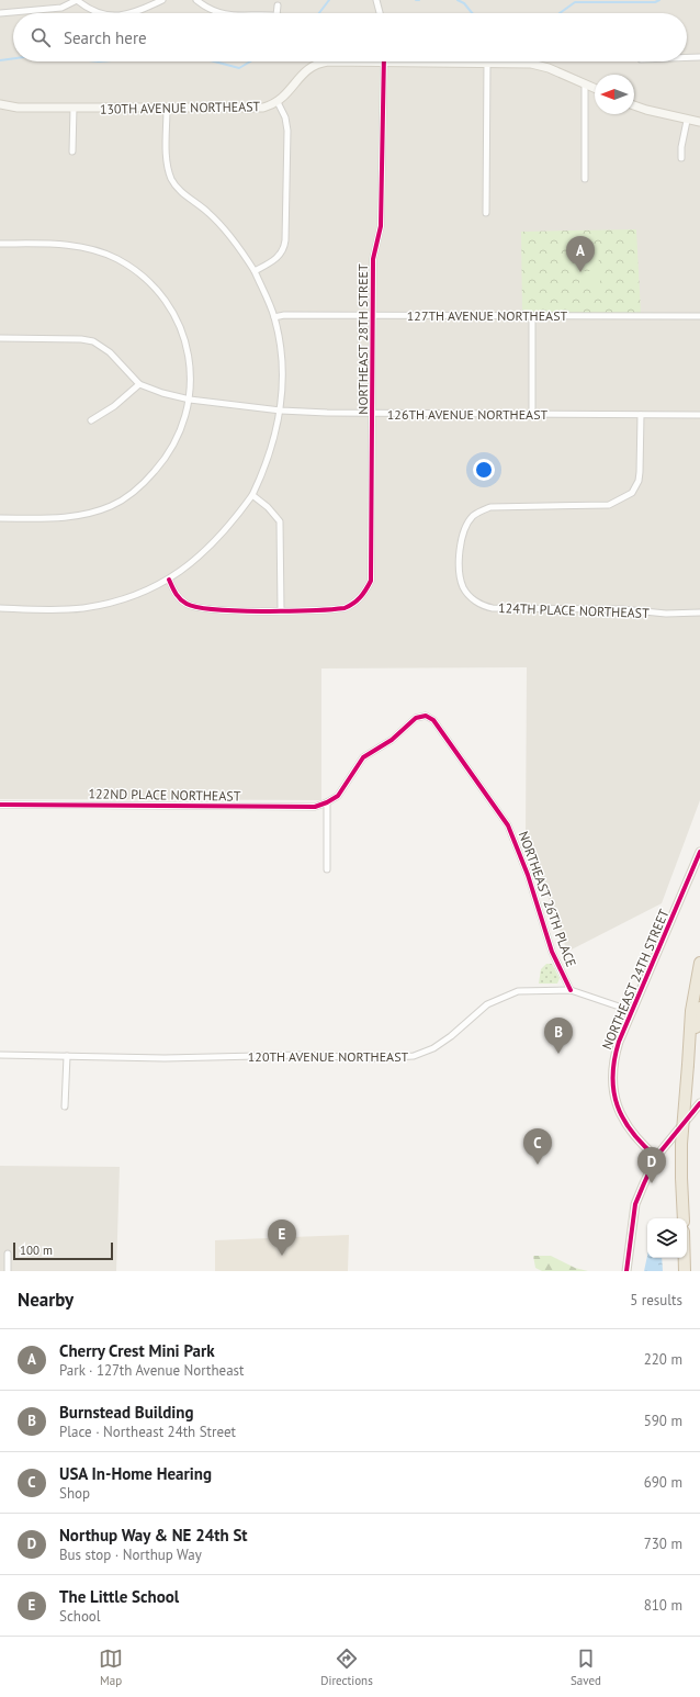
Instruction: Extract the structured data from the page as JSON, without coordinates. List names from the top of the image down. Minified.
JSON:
{"streets":{"street":["130TH AVENUE NORTHEAST","127TH AVENUE NORTHEAST","NORTHEAST 28TH STREET","126TH AVENUE NORTHEAST","124TH PLACE NORTHEAST","122ND PLACE NORTHEAST","NORTHEAST 26TH PLACE","NORTHEAST 24TH STREET","120TH AVENUE NORTHEAST"]},"crossings":[["127TH AVENUE NORTHEAST","NORTHEAST 28TH STREET"],["NORTHEAST 28TH STREET","126TH AVENUE NORTHEAST"],["126TH AVENUE NORTHEAST","124TH PLACE NORTHEAST"],["122ND PLACE NORTHEAST","NORTHEAST 26TH PLACE"],["NORTHEAST 26TH PLACE","120TH AVENUE NORTHEAST"],["NORTHEAST 24TH STREET","120TH AVENUE NORTHEAST"]],"scale_bar":"100 m","north":"left","page":{"search":"Search here","pins":["A","B","C","D","E"],"scale":"100 m","heading":["Nearby","5 results"],"list":[{"mark":"A","name":"Cherry Crest Mini Park","note":"Park · 127th Avenue Northeast","value":"220 m"},{"mark":"B","name":"Burnstead Building","note":"Place · Northeast 24th Street","value":"590 m"},{"mark":"C","name":"USA In-Home Hearing","note":"Shop","value":"690 m"},{"mark":"D","name":"Northup Way & NE 24th St","note":"Bus stop · Northup Way","value":"730 m"},{"mark":"E","name":"The Little School","note":"School","value":"810 m"}],"nav":["Map","Directions","Saved"]}}
